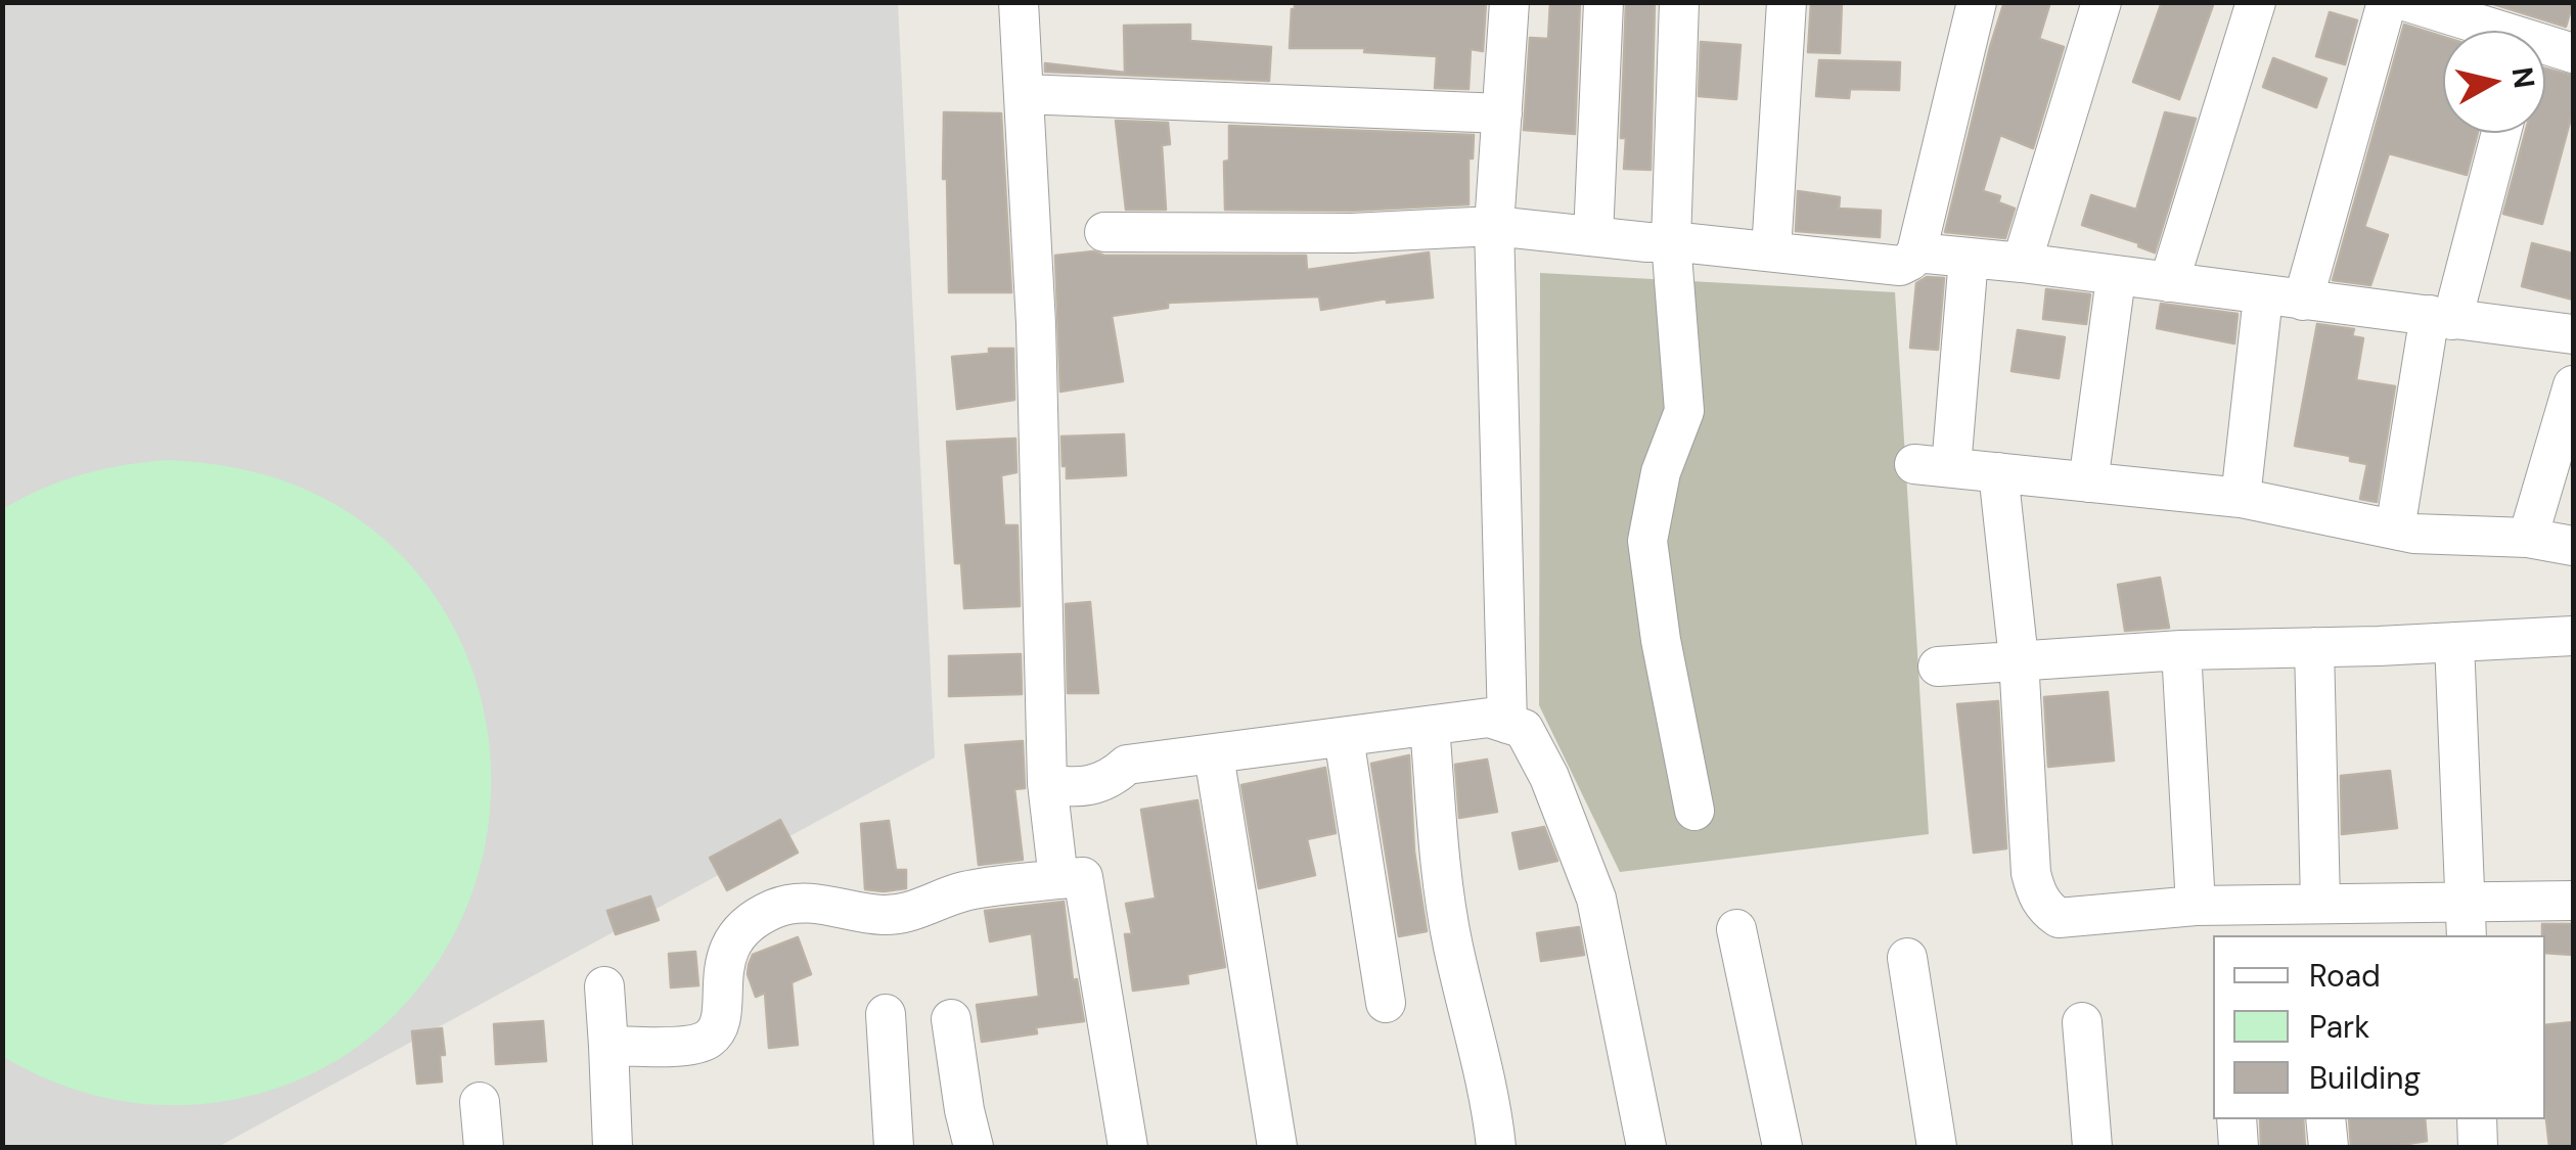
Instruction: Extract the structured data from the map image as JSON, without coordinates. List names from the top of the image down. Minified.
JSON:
{"legend":["Road","Park","Building"],"north":"right"}
